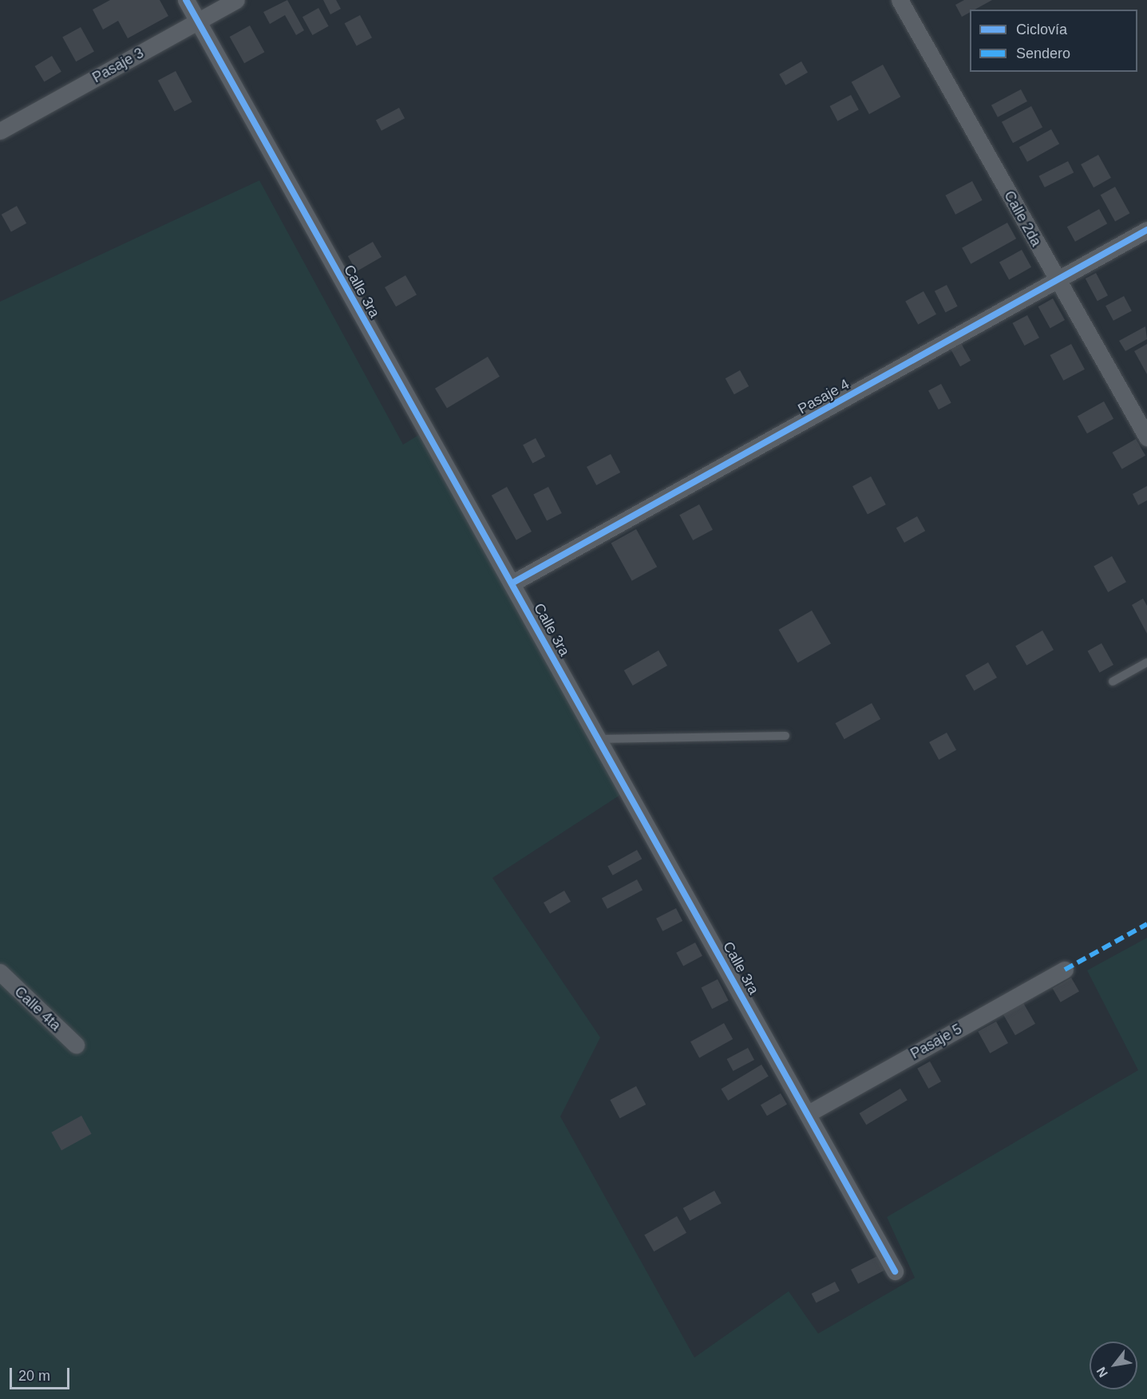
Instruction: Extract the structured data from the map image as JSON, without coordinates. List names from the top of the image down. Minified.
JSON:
{"streets":{"street":["Pasaje 3","Calle 2da","Calle 3ra","Pasaje 4","Calle 4ta","Pasaje 5"]},"crossings":[["Pasaje 3","Calle 3ra"],["Calle 2da","Pasaje 4"],["Calle 3ra","Pasaje 4"],["Calle 3ra","Pasaje 5"]],"legend":["Ciclovía","Sendero"],"scale_bar":"20 m","north":"bottom left"}
